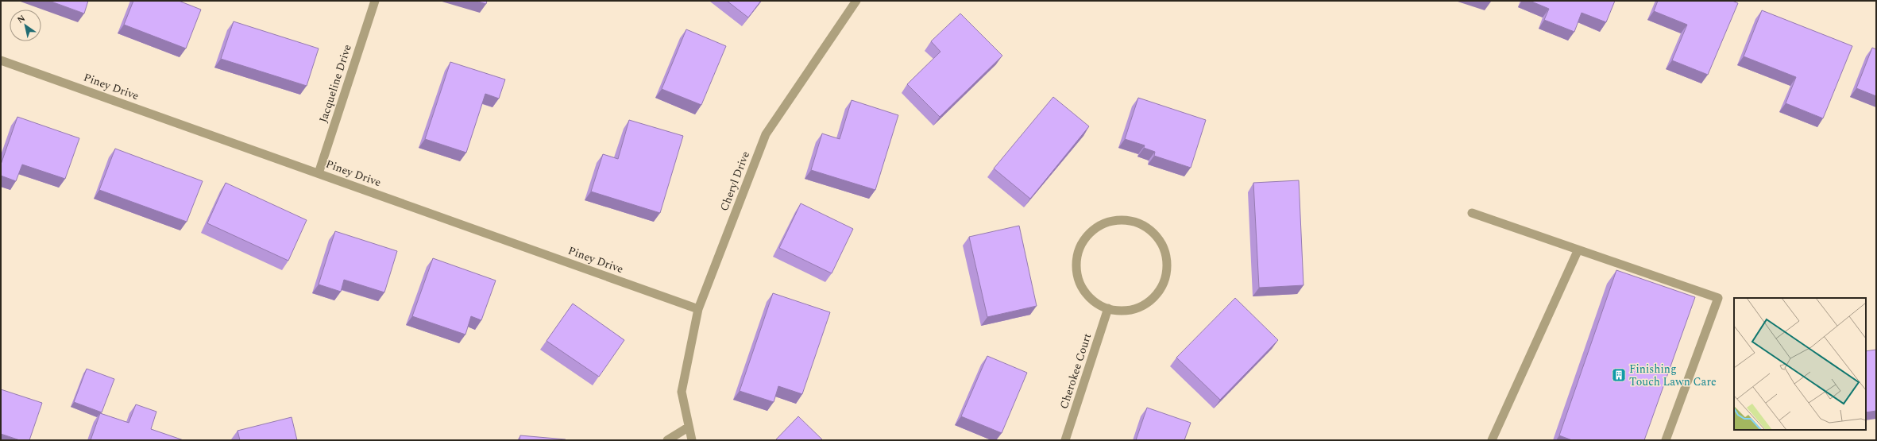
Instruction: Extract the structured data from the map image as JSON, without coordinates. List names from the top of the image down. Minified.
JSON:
{"streets":{"street":["Jacqueline Drive","Piney Drive","Cheryl Drive","Cherokee Court"]},"crossings":[["Jacqueline Drive","Piney Drive"],["Piney Drive","Cheryl Drive"]],"places":{"building":["Finishing Touch Lawn Care"]},"north":"top left"}
